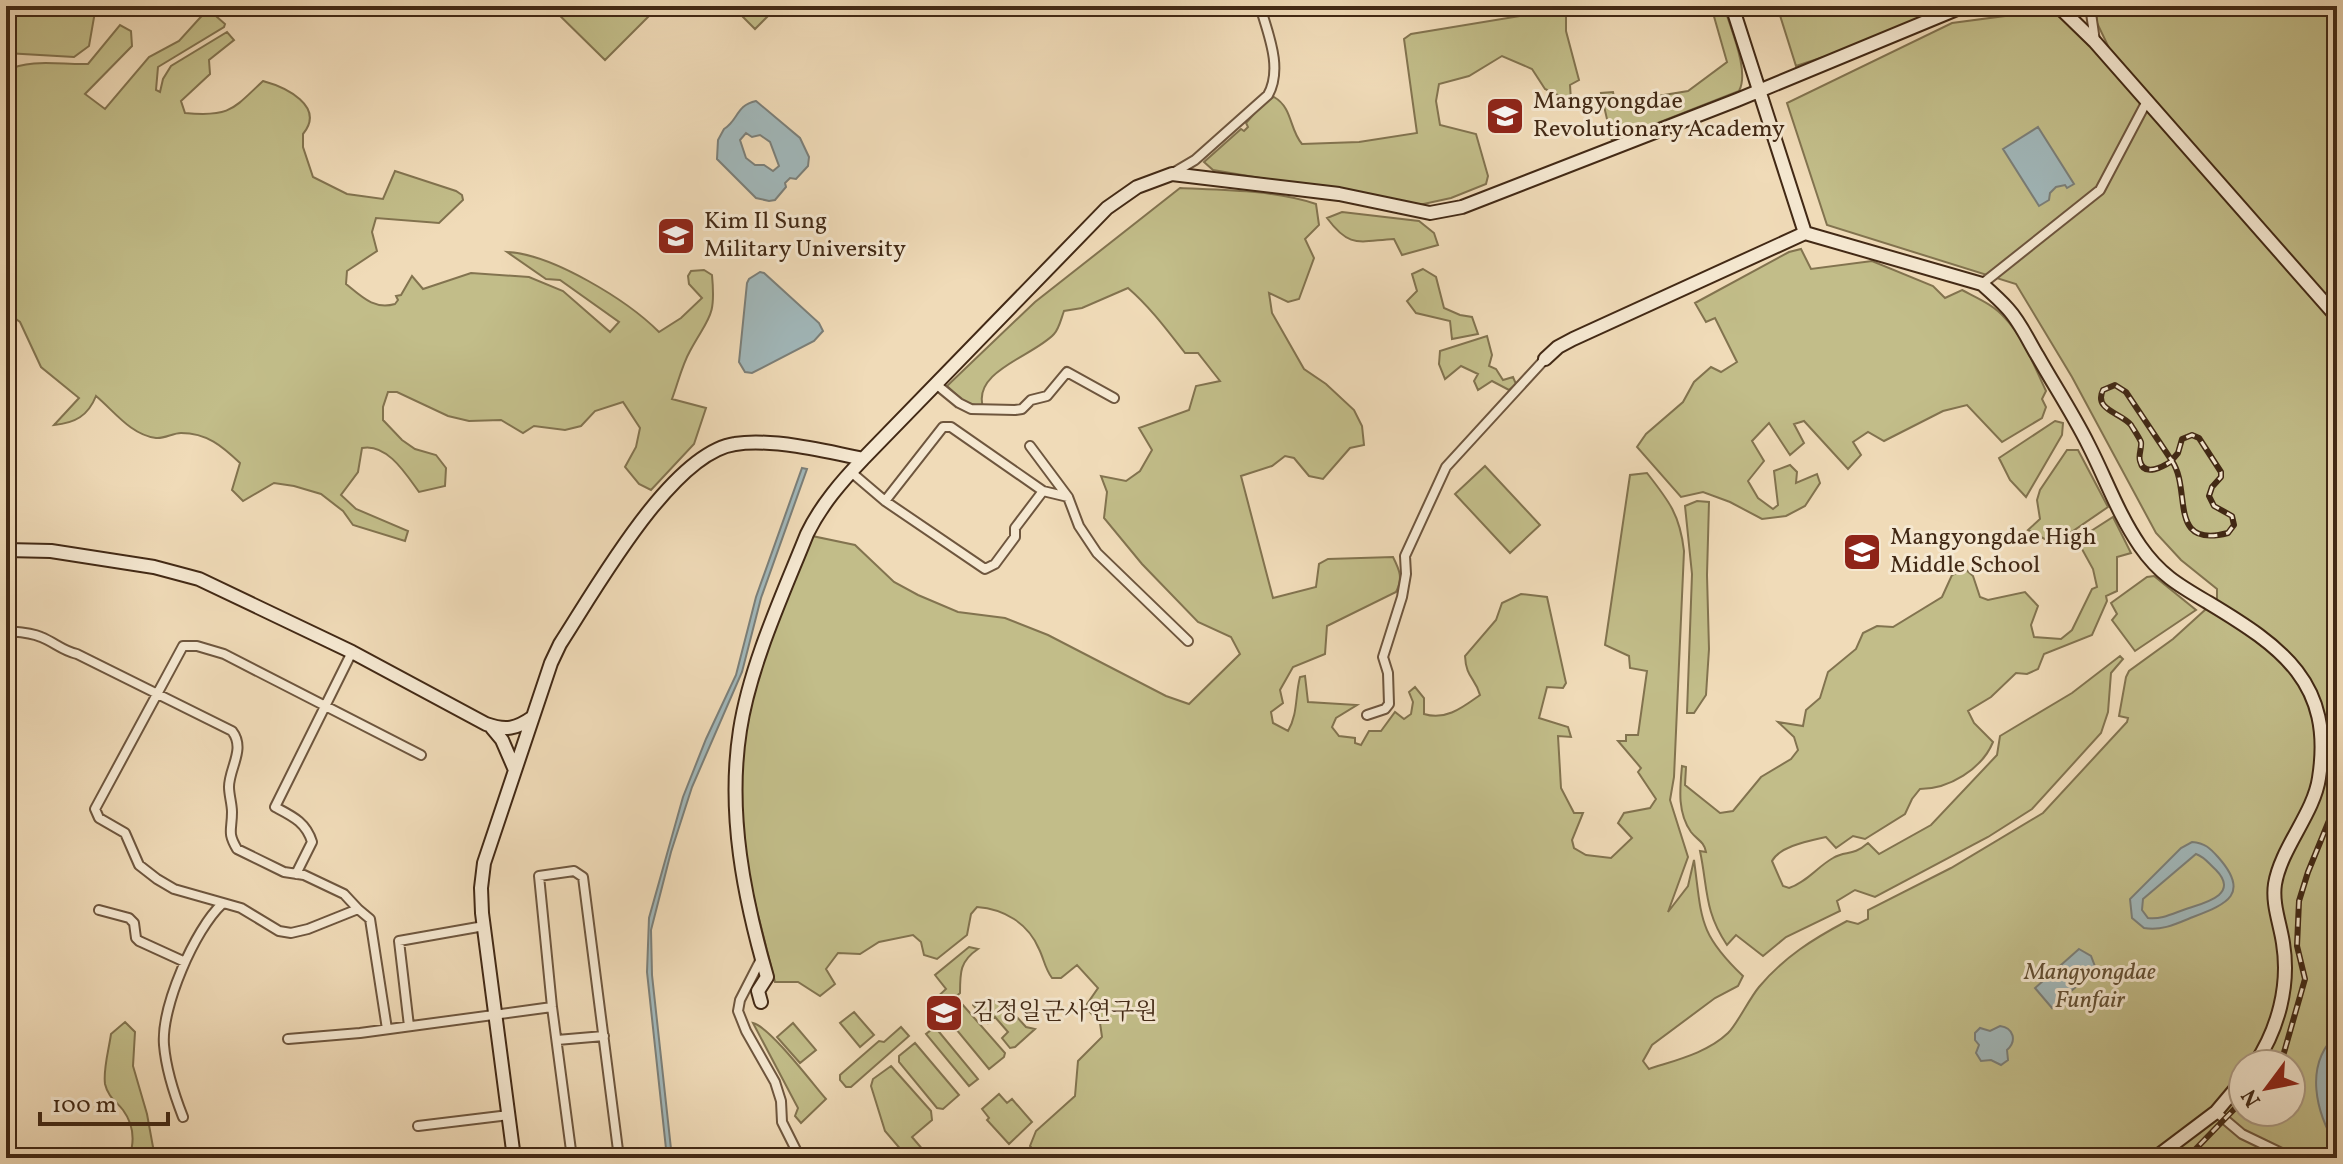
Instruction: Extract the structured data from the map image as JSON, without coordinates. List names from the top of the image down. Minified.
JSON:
{"parks":["Mangyongdae Funfair"],"places":{"school or university":["Mangyongdae Revolutionary Academy","Kim Il Sung Military University","Mangyongdae High Middle School","김정일군사연구원"]},"scale_bar":"100 m","north":"bottom left"}
